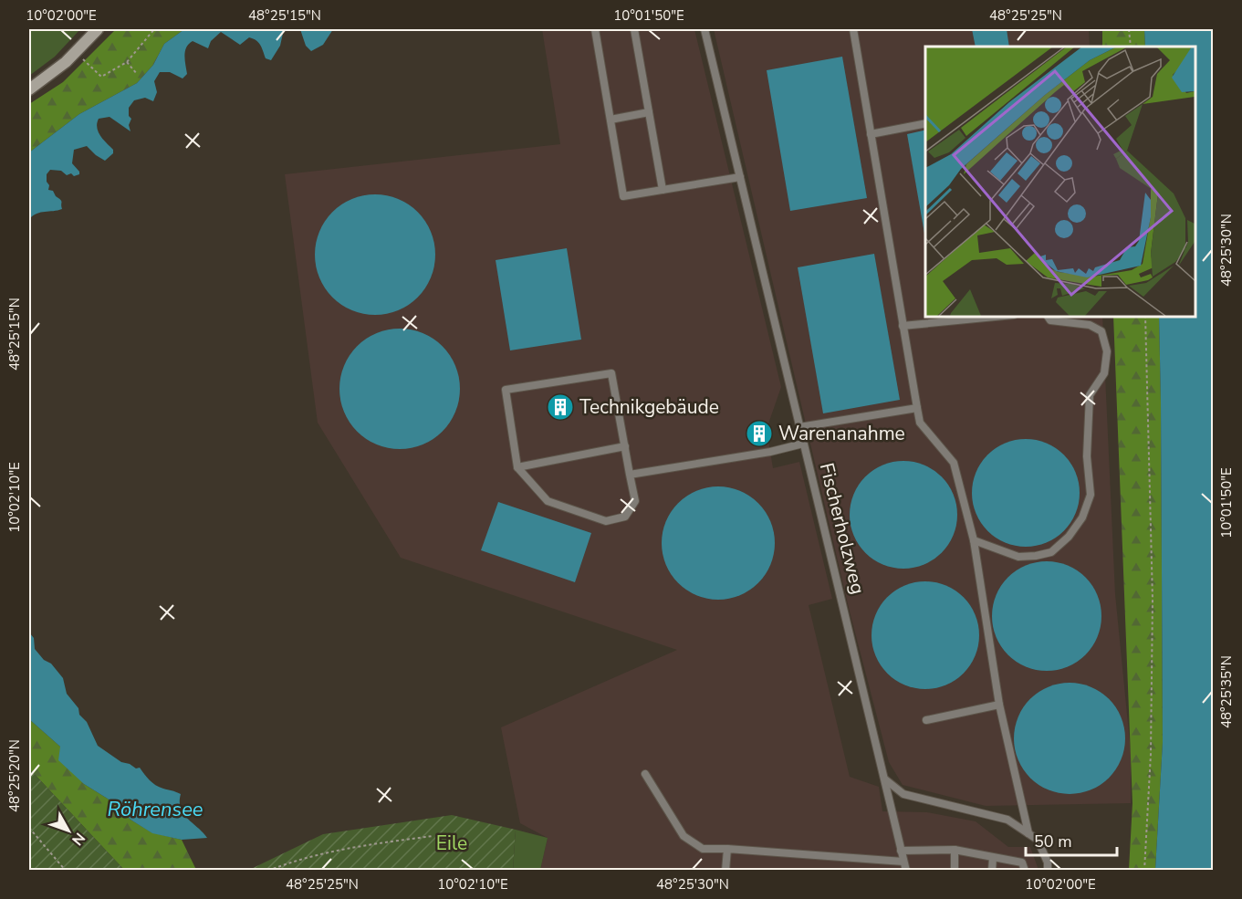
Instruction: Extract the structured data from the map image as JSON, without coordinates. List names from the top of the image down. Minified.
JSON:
{"streets":{"lane":["Fischerholzweg"]},"water":["Röhrensee"],"parks":["Eile"],"places":{"building":["Technikgebäude","Warenanahme"]},"scale_bar":"50 m","north":"bottom right","coordinates":["10°02'00\"E","48°25'15\"N","10°01'50\"E","48°25'25\"N","48°25'30\"N","10°02'10\"E","48°25'35\"N","48°25'20\"N"]}
